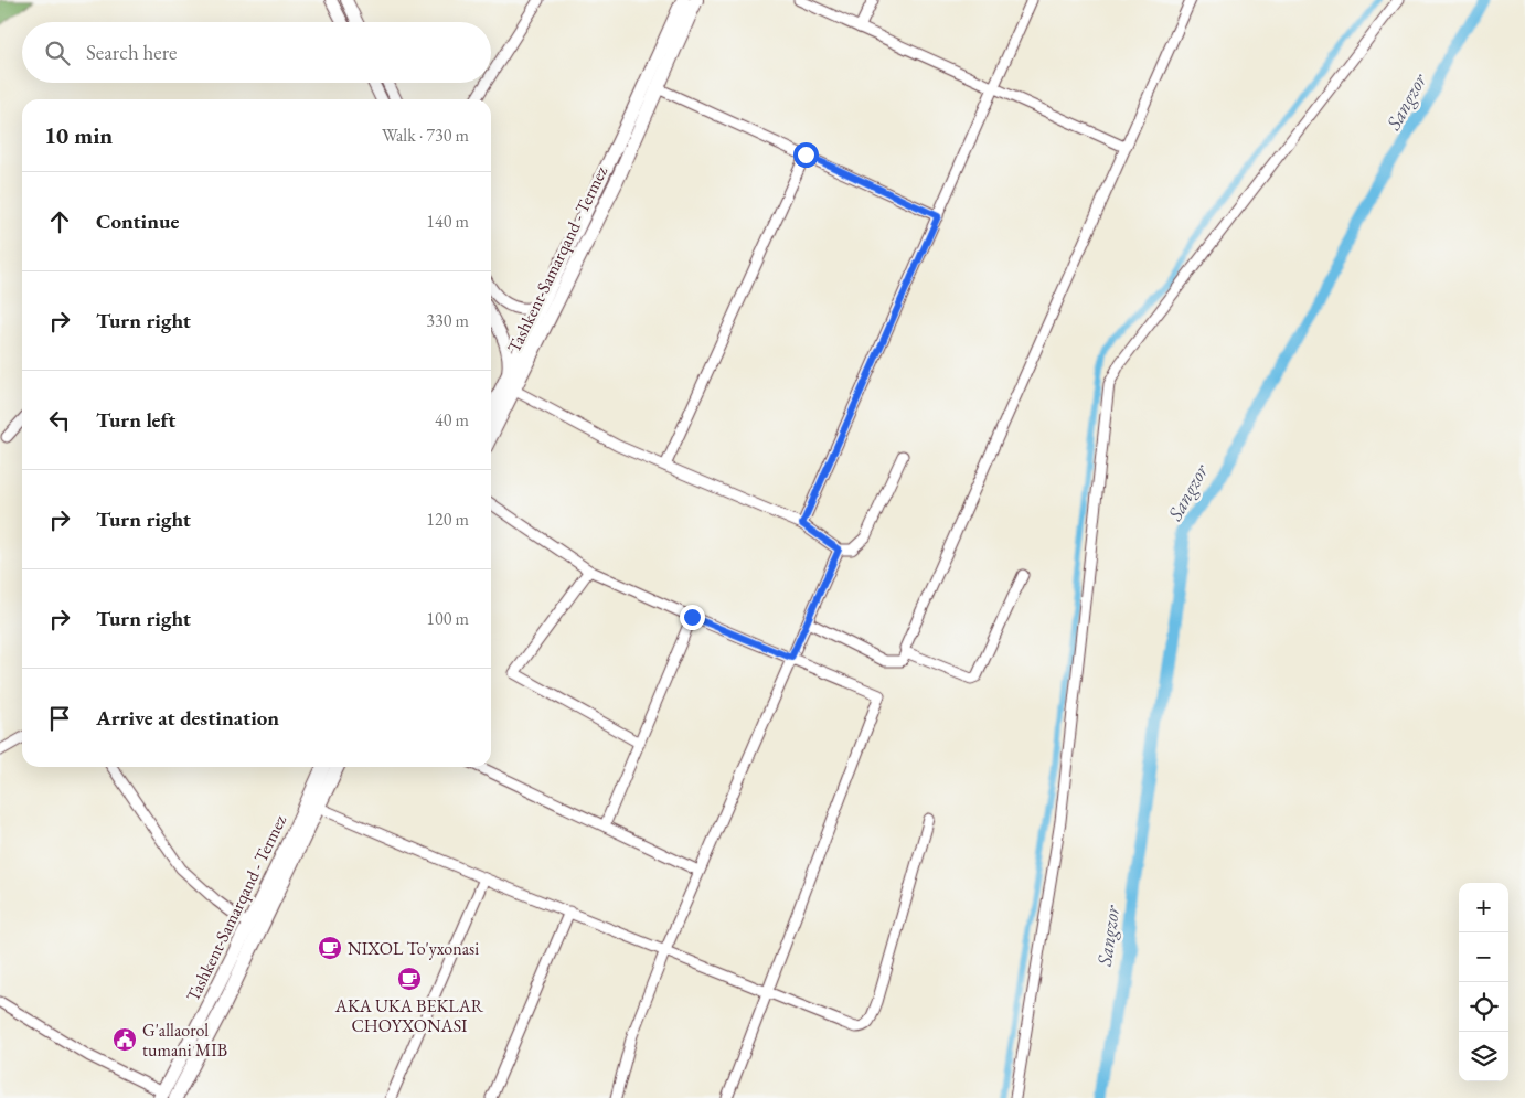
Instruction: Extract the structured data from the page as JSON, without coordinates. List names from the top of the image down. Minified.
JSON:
{"streets":{"highway":["Tashkent-Samarqand - Termez"]},"water":["Sangzor"],"places":{"cafe":["NIXOL To'yxonasi","AKA UKA BEKLAR CHOYXONASI"],"public building":["G'allaorol tumani MIB"]},"page":{"search":"Search here","heading":["10 min","Walk · 730 m"],"list":[["Continue","140 m"],["Turn right","330 m"],["Turn left","40 m"],["Turn right","120 m"],["Turn right","100 m"],"Arrive at destination"],"map_buttons":["+","−"]}}
